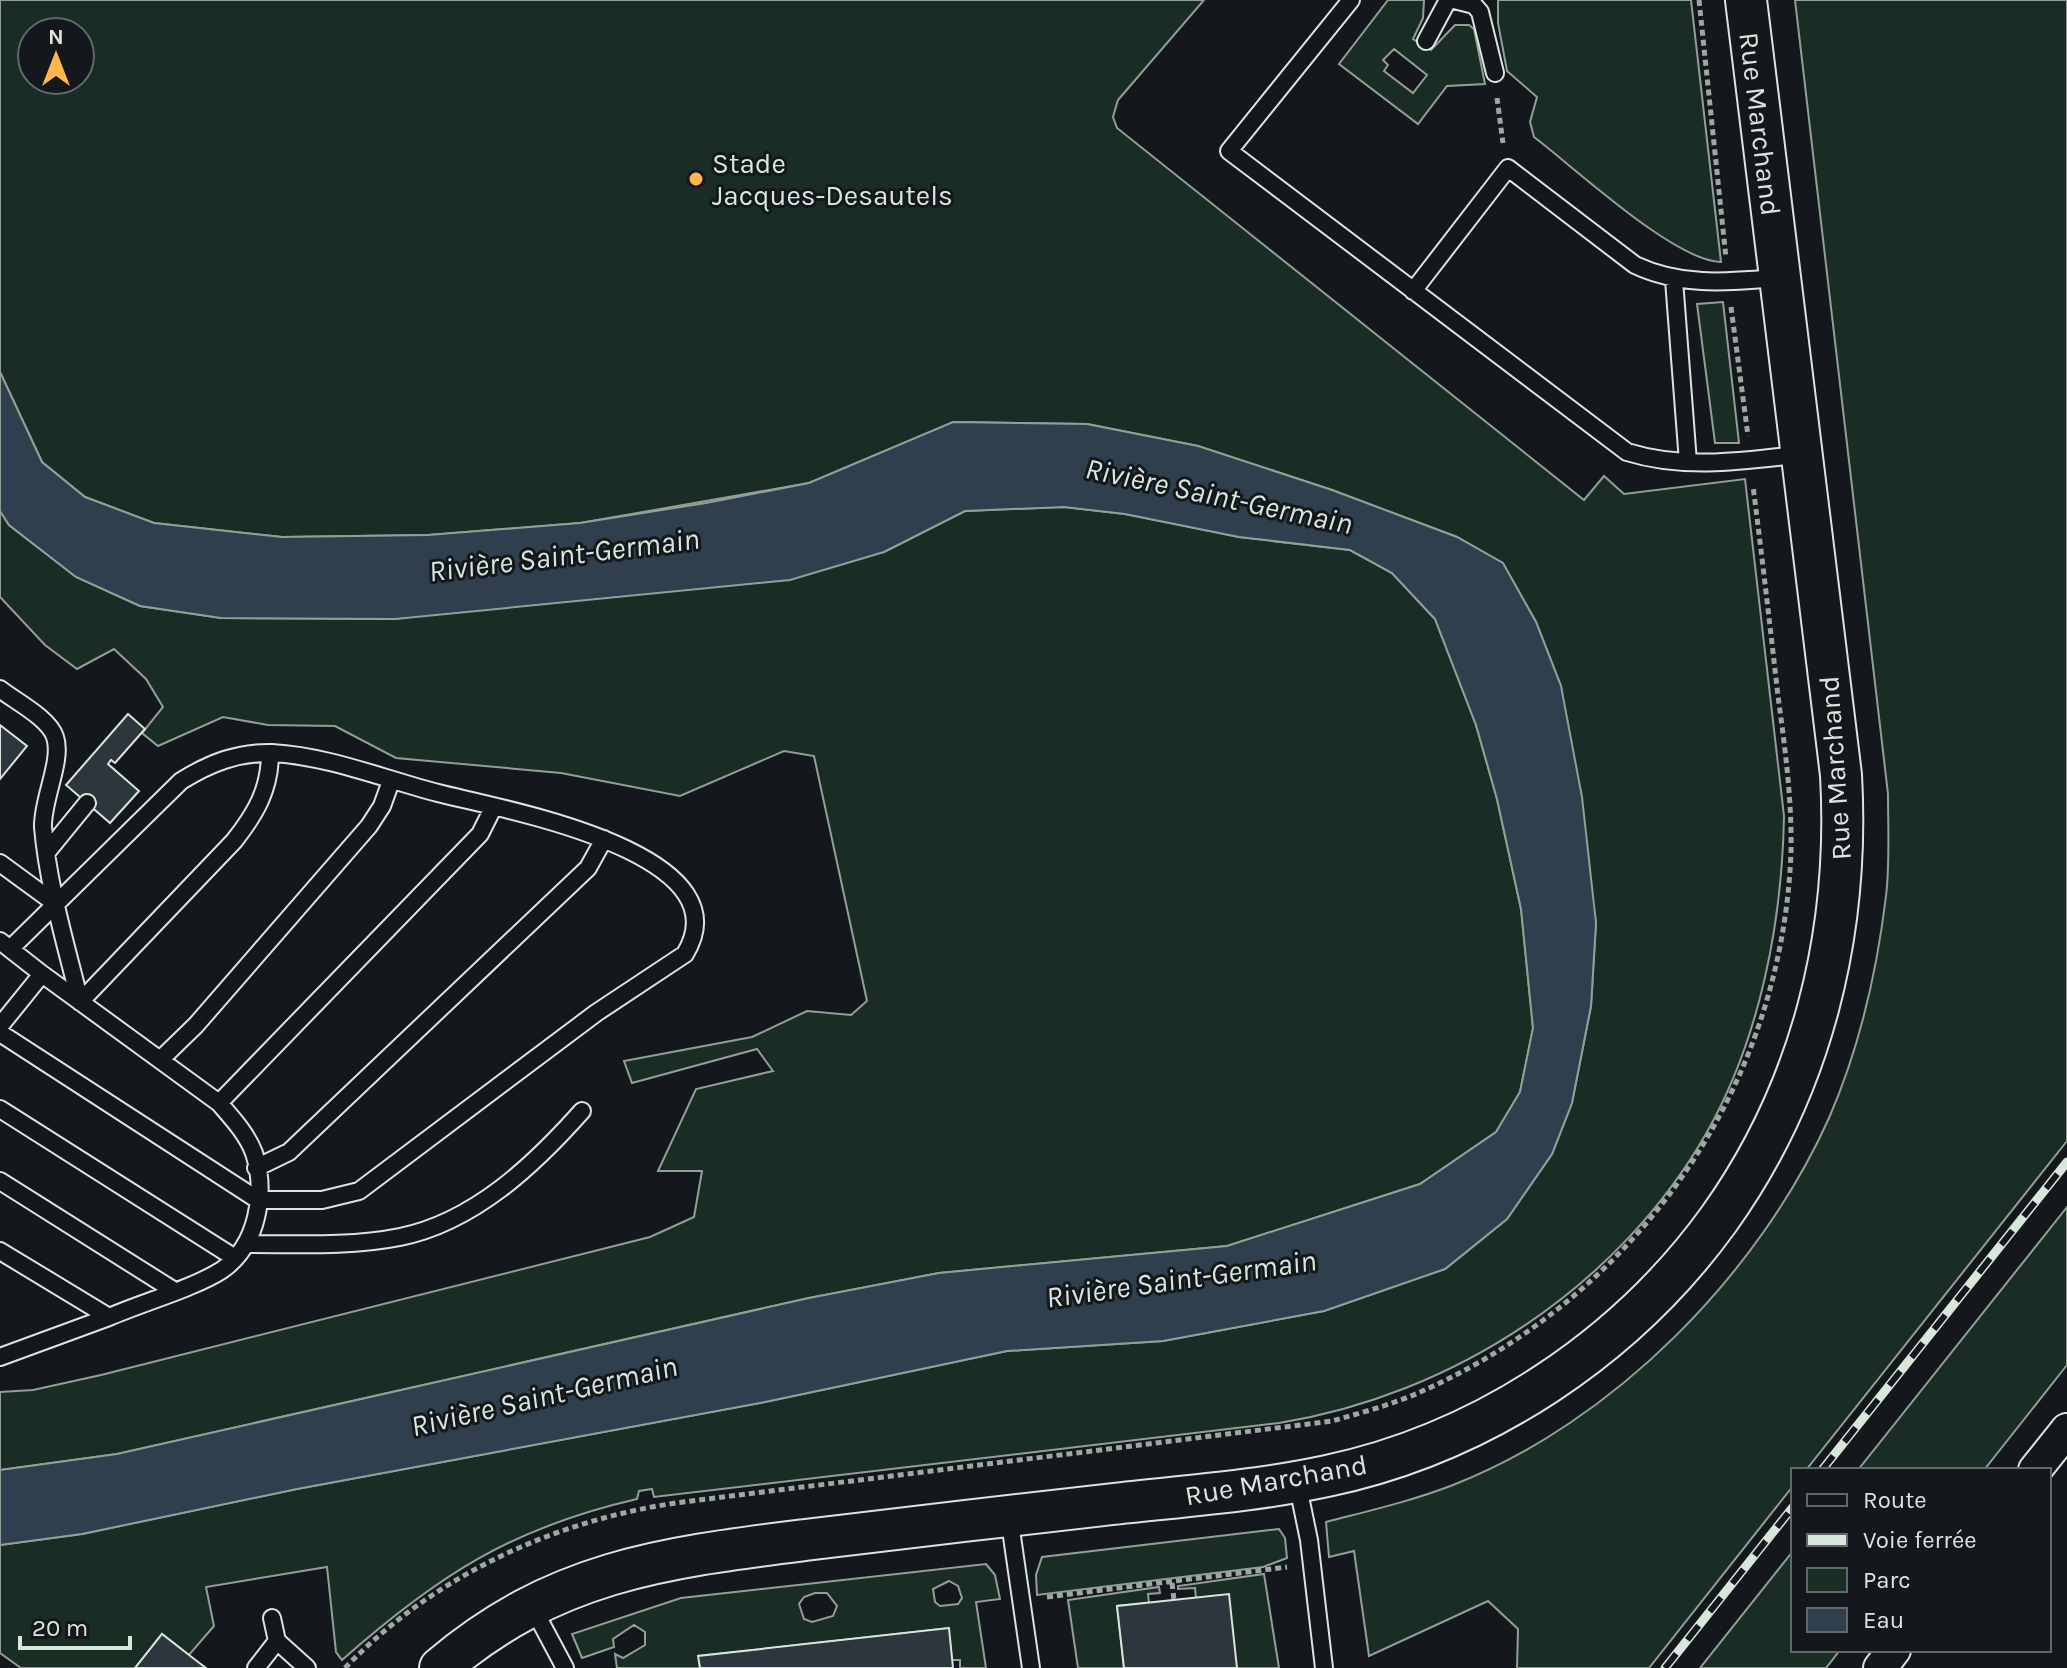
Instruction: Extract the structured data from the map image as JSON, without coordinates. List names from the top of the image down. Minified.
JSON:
{"streets":{"street":["Rue Marchand"]},"water":["Rivière Saint-Germain"],"places":["Stade Jacques-Desautels"],"legend":["Route","Voie ferrée","Parc","Eau"],"scale_bar":"20 m","north":"top"}
